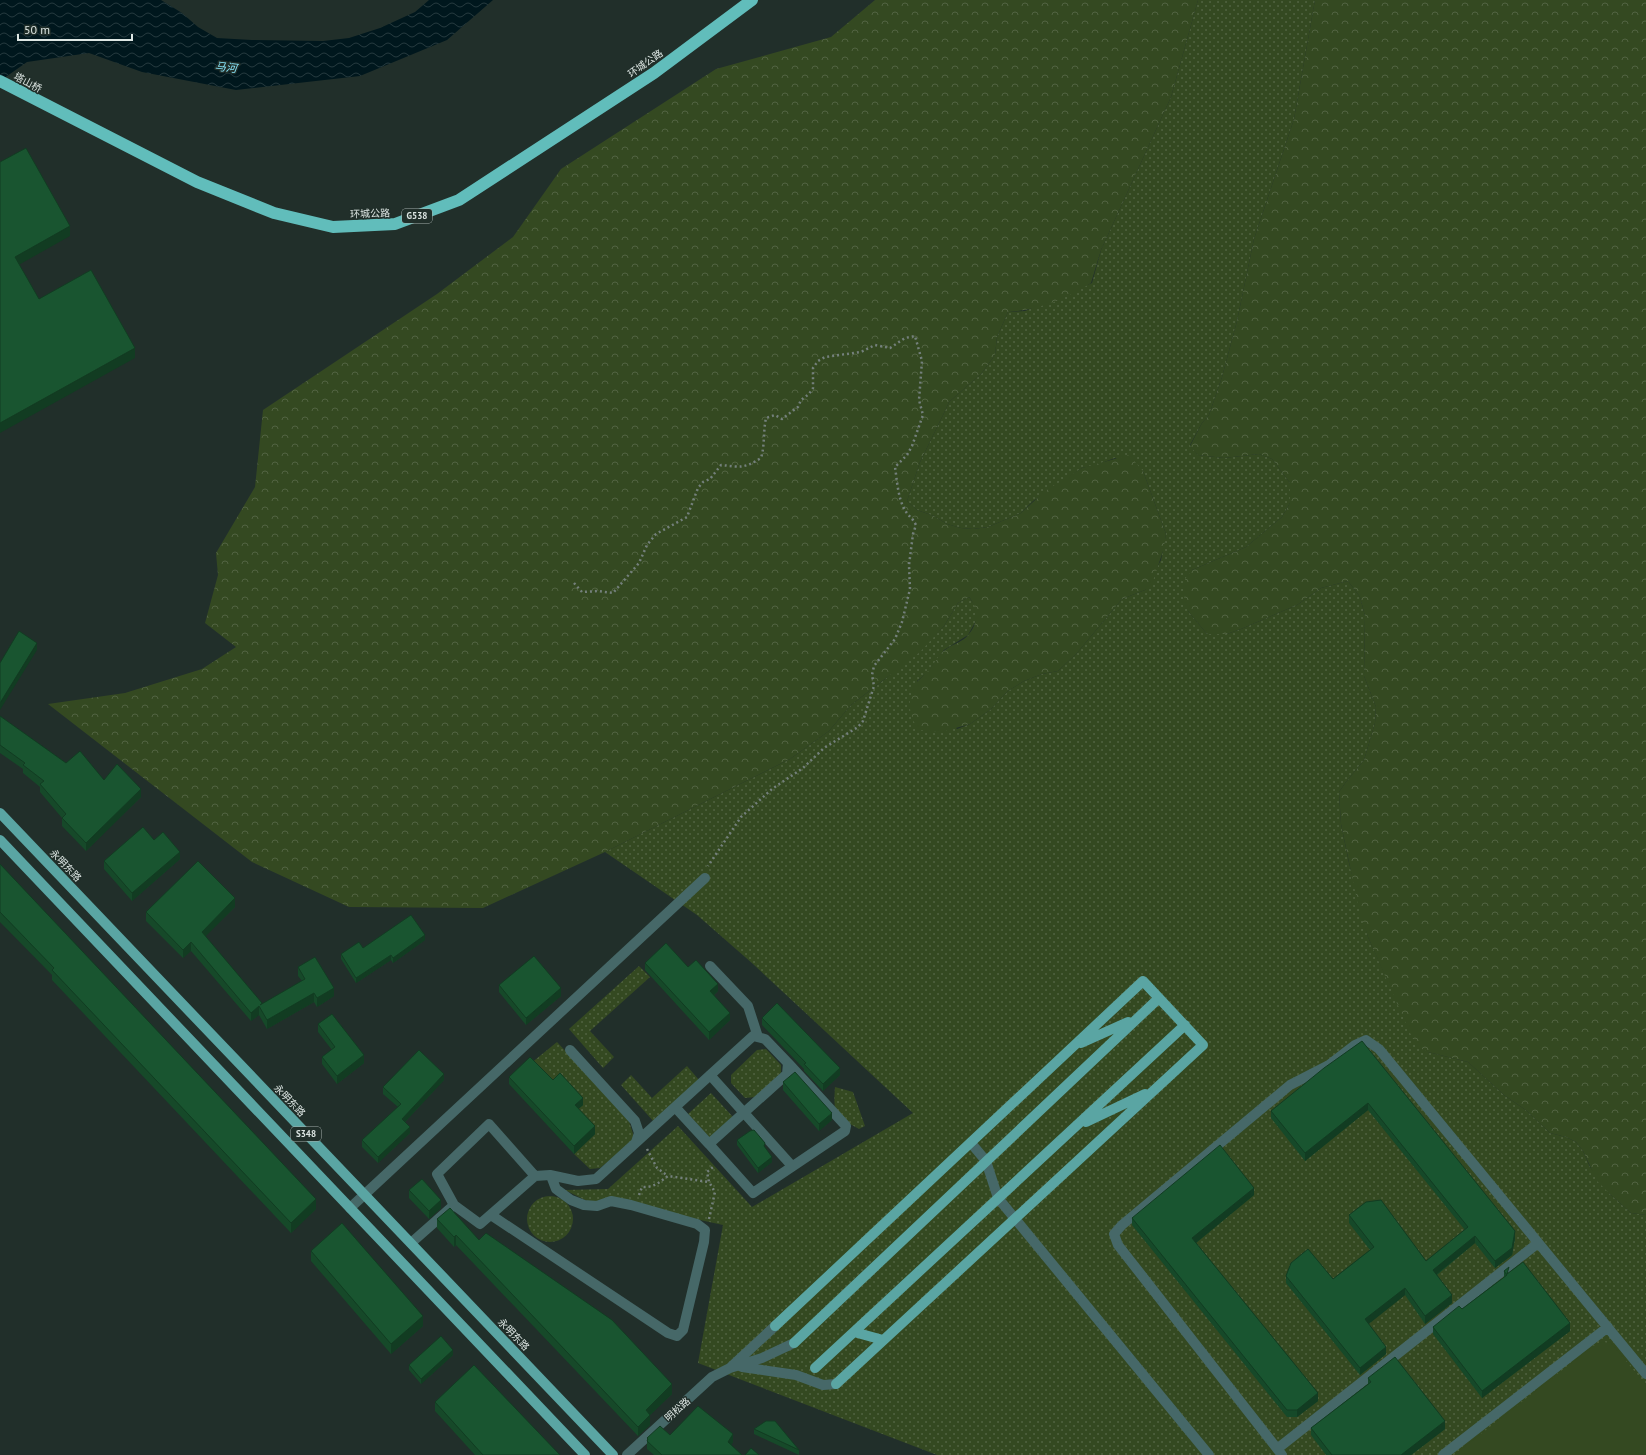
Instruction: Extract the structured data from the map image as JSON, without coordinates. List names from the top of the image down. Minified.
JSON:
{"streets":{"highway":["环城公路","塔山桥","G538"],"main road":["永明东路","S348"],"street":["明松路"]},"crossings":[["环城公路","塔山桥"]],"water":["马河"],"scale_bar":"50 m"}
